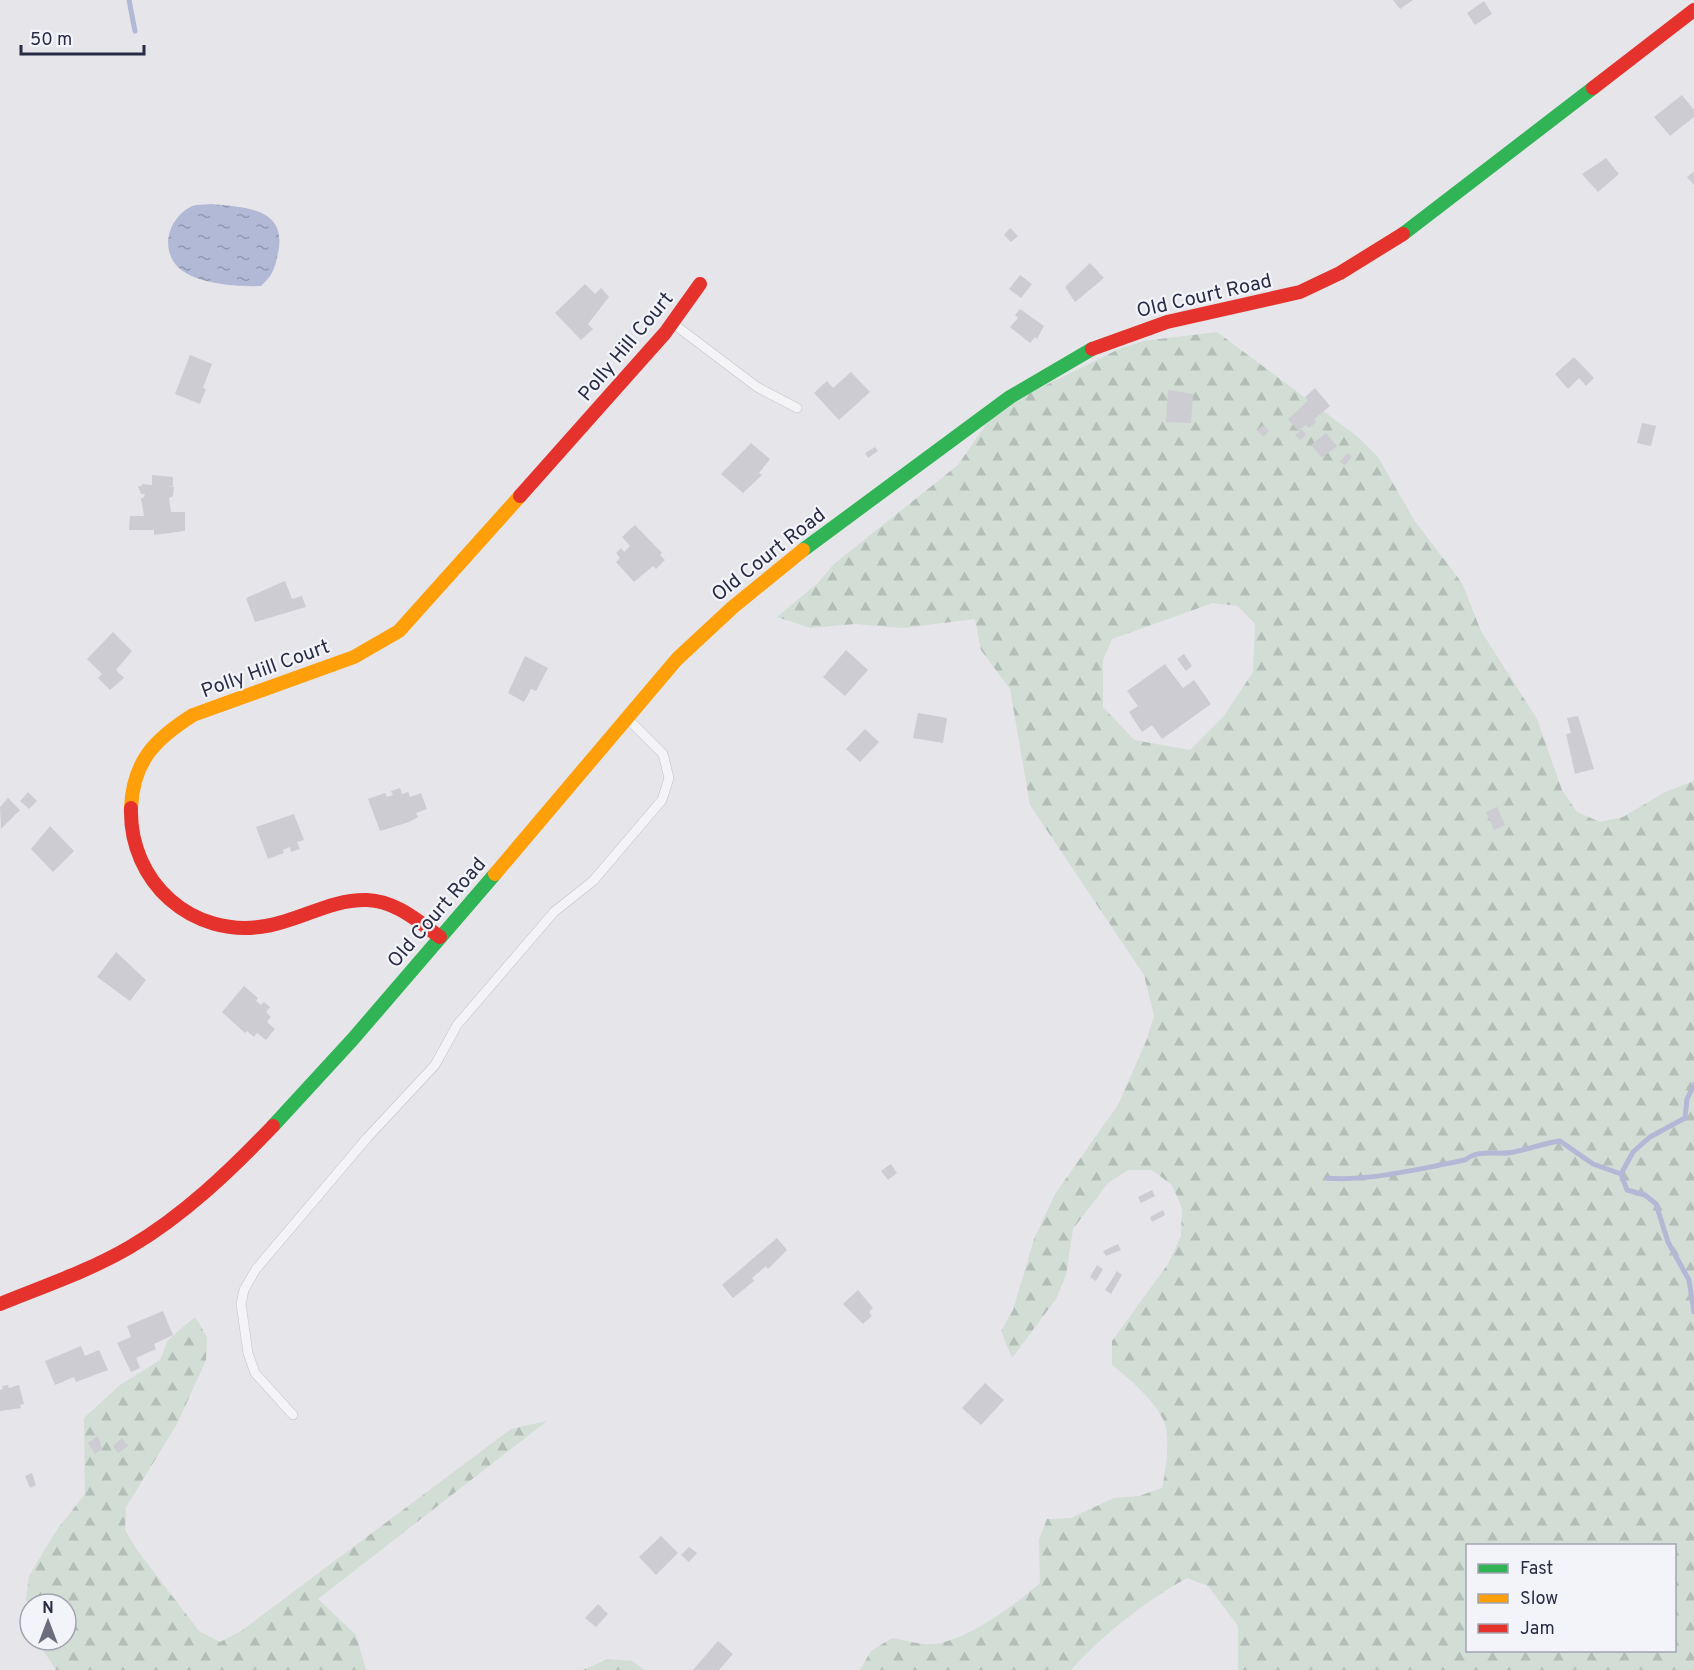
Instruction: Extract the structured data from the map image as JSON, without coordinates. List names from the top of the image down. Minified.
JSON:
{"streets":{"main road":["Old Court Road","Polly Hill Court"]},"crossings":[["Old Court Road","Polly Hill Court"]],"legend":["Fast","Slow","Jam"],"scale_bar":"50 m","north":"top"}
